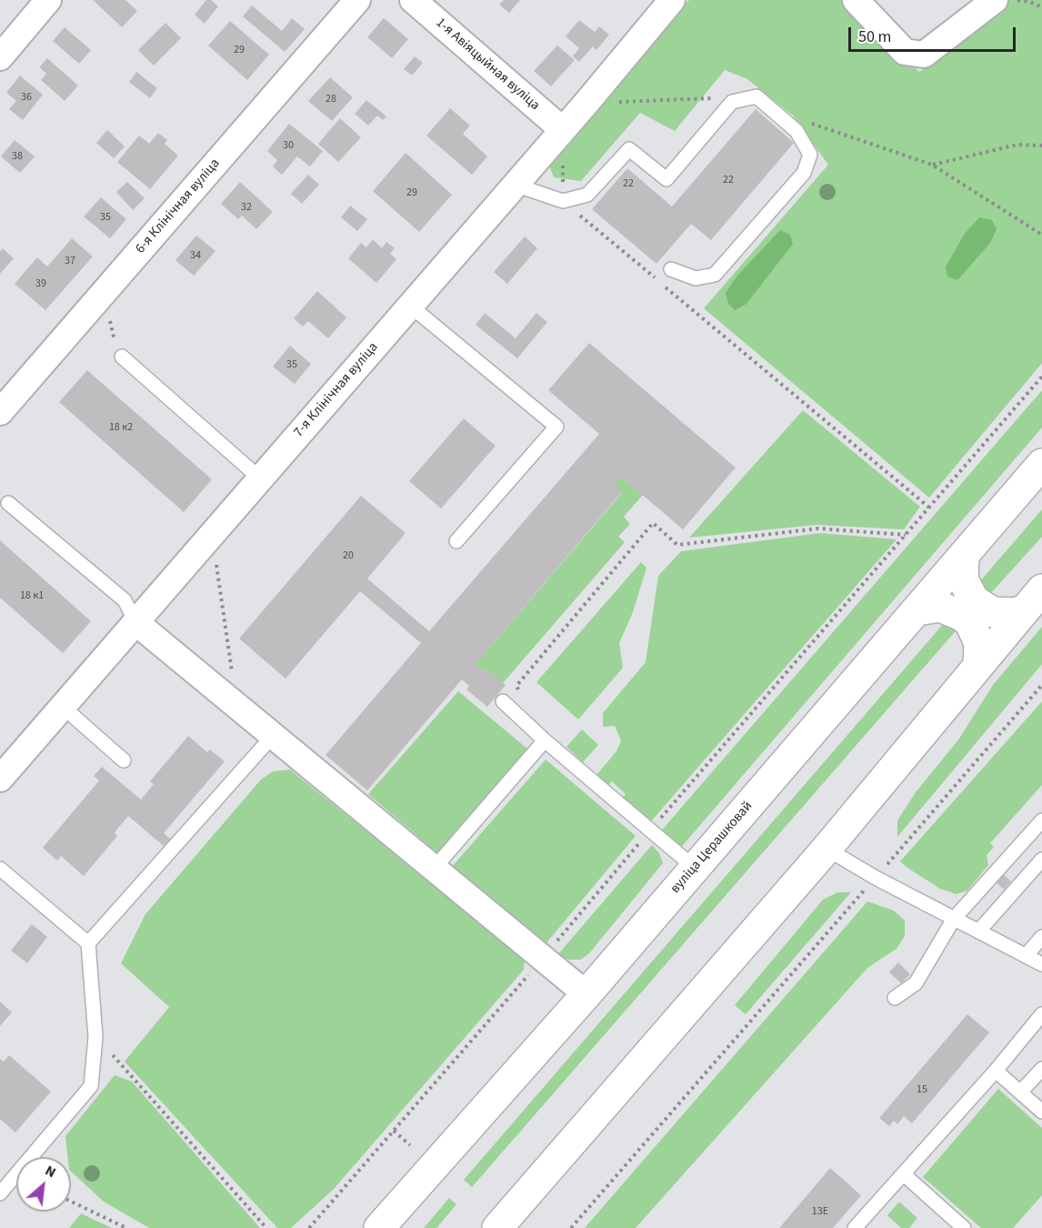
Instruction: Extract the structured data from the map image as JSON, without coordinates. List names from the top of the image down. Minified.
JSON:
{"streets":{"main road":["вуліца Церашковай"],"street":["1-я Авіяцыйная вуліца","6-я Клінічная вуліца","7-я Клінічная вуліца"]},"crossings":[["1-я Авіяцыйная вуліца","7-я Клінічная вуліца"]],"house_numbers":["29","36","28","30","38","22","22","29","32","35","34","37","39","35","18 к2","20","18 к1","15","13Е"],"scale_bar":"50 m","north":"top right"}
